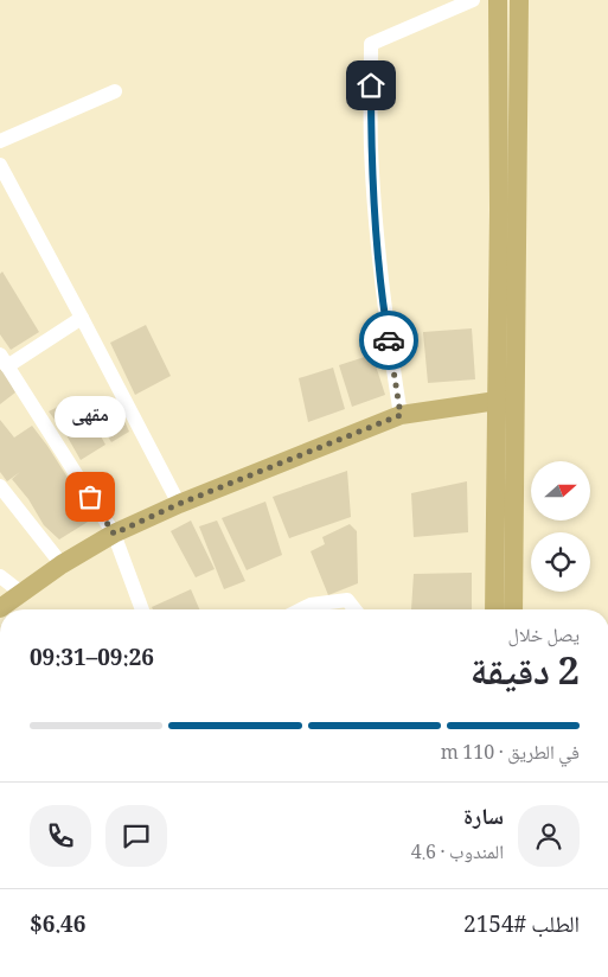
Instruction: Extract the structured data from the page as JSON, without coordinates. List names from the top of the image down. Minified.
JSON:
{"places":["مقهى"],"north":"right","page":{"bubble":"مقهى","heading":["2 دقيقة","يصل خلال","09:26–09:31"],"panel":["سارة","المندوب · 4.6","الطلب #2154","$6.46"],"bar":"في الطريق · 110 m"}}
